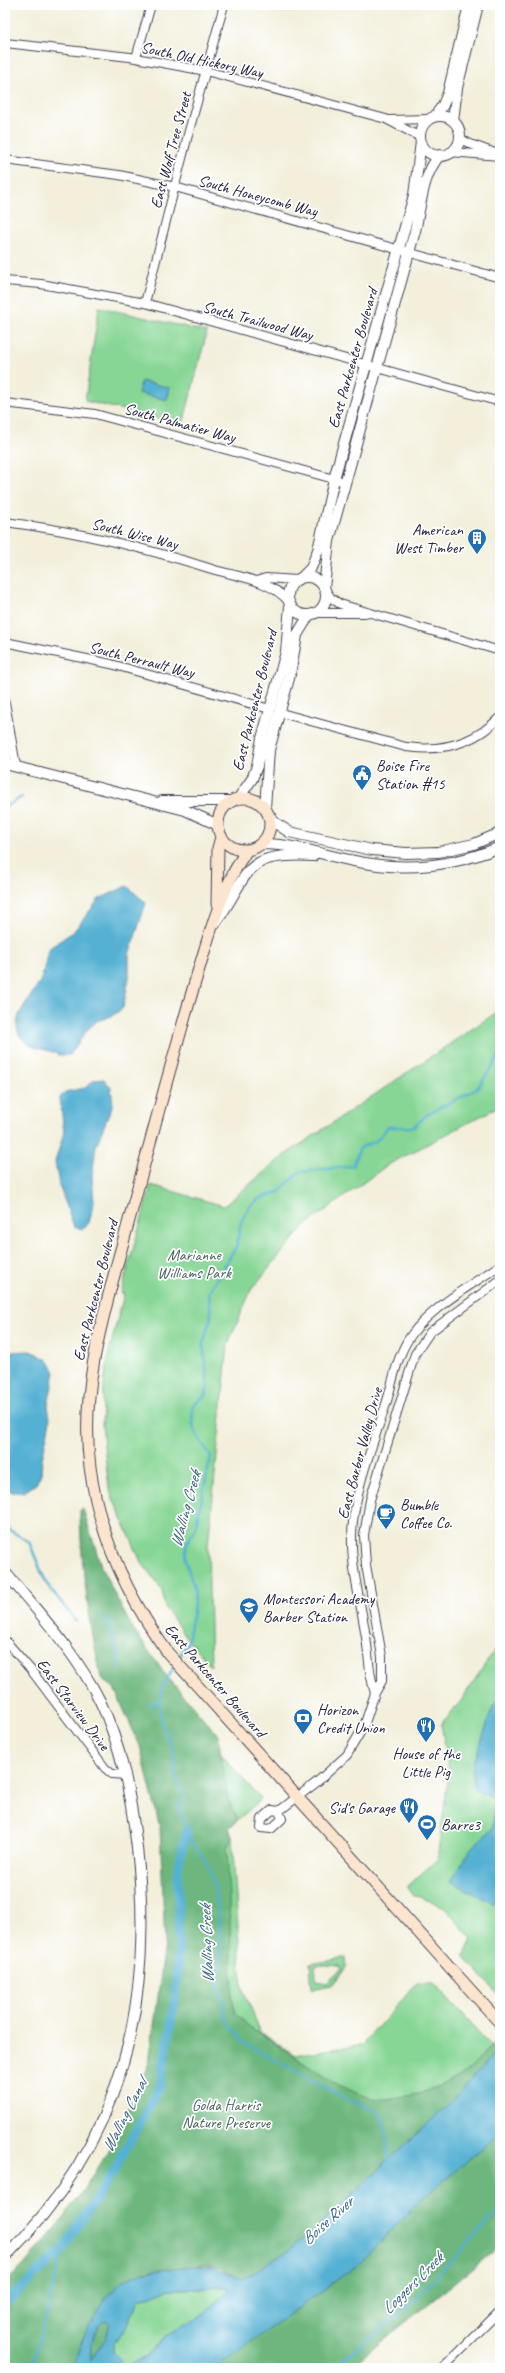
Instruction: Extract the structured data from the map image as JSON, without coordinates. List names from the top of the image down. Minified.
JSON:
{"streets":{"main road":["East Parkcenter Boulevard"],"street":["South Old Hickory Way","East Wolf Tree Street","South Honeycomb Way","South Trailwood Way","South Palmatier Way","South Wise Way","South Perrault Way","East Barber Valley Drive","East Starview Drive"]},"crossings":[["South Old Hickory Way","East Wolf Tree Street"],["South Old Hickory Way","East Parkcenter Boulevard"],["East Wolf Tree Street","South Honeycomb Way"],["East Wolf Tree Street","South Trailwood Way"],["South Honeycomb Way","East Parkcenter Boulevard"],["South Trailwood Way","East Parkcenter Boulevard"],["East Parkcenter Boulevard","South Palmatier Way"],["East Parkcenter Boulevard","South Wise Way"],["East Parkcenter Boulevard","South Perrault Way"],["East Parkcenter Boulevard","East Barber Valley Drive"]],"water":["Walling Creek","Walling Canal","Boise River","Loggers Creek"],"parks":["Marianne Williams Park","Golda Harris Nature Preserve"],"places":{"building":["American West Timber"],"public building":["Boise Fire Station #15"],"cafe":["Bumble Coffee Co."],"school or university":["Montessori Academy Barber Station"],"bank":["Horizon Credit Union"],"restaurant":["House of the Little Pig","Sid's Garage"],"sports":["Barre3"]}}
